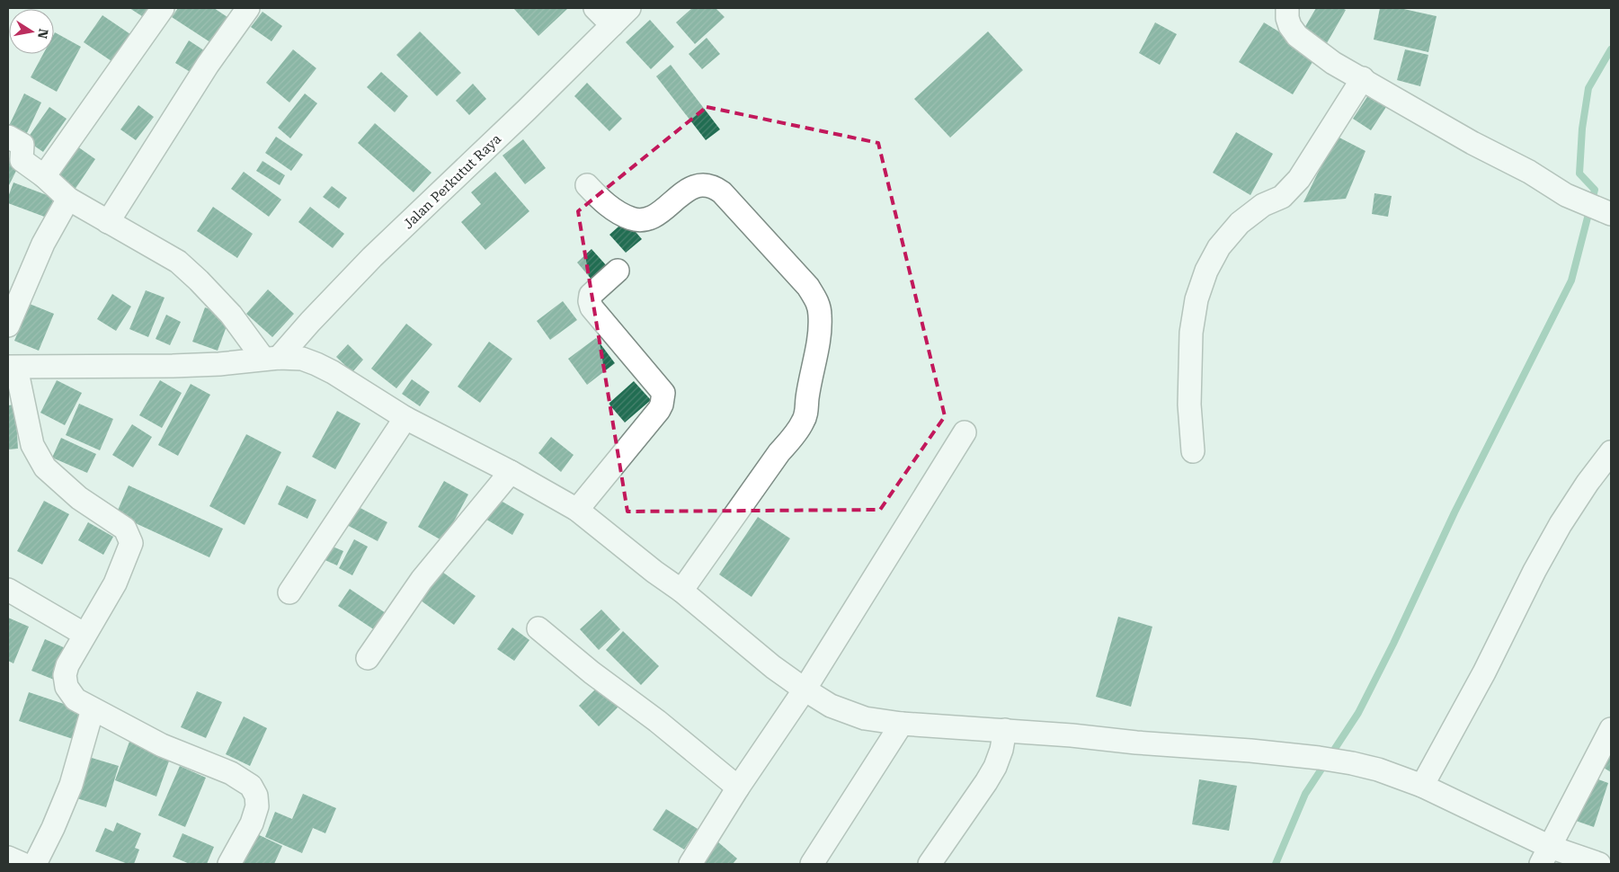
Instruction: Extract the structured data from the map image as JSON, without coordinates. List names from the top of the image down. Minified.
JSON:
{"streets":{"street":["Jalan Perkutut Raya"]},"north":"right"}
